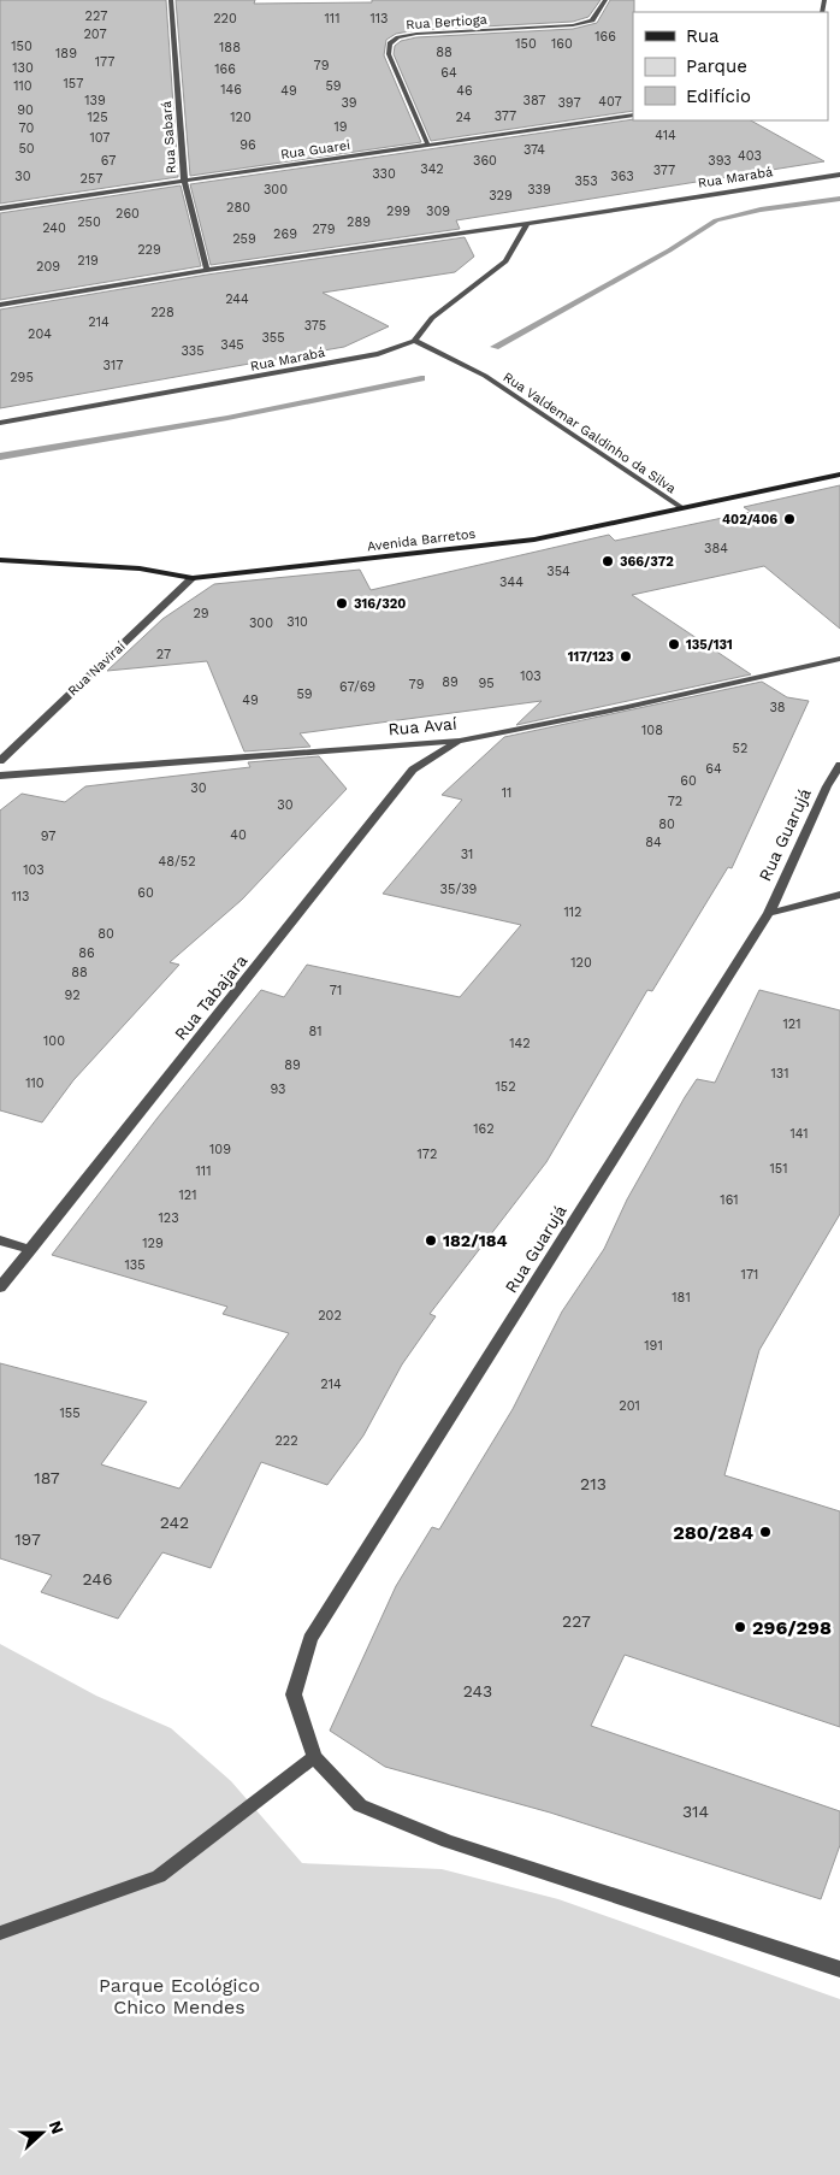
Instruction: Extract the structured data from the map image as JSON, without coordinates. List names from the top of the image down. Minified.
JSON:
{"streets":{"street":["Rua Bertioga","Rua Sabará","Rua Guarei","Rua Marabá","Rua Valdemar Galdinho da Silva","Avenida Barretos","Rua Naviraí","Rua Avaí","Rua Guarujá","Rua Tabajara"]},"crossings":[["Rua Bertioga","Rua Guarei"],["Rua Sabará","Rua Guarei"],["Rua Sabará","Rua Marabá"],["Rua Marabá","Rua Valdemar Galdinho da Silva"],["Rua Valdemar Galdinho da Silva","Avenida Barretos"],["Avenida Barretos","Rua Naviraí"],["Rua Avaí","Rua Tabajara"]],"parks":["Parque Ecológico Chico Mendes"],"places":["402/406","366/372","316/320","135/131","117/123","182/184","280/284","296/298"],"house_numbers":["227","220","111","113","207","166","150","160","150","188","88","189","177","79","130","166","64","157","110","59","146","49","46","139","387","407","39","397","90","377","125","120","24","19","70","414","107","96","50","374","403","67","360","393","342","377","330","30","363","257","353","300","339","329","280","299","309","260","250","289","240","279","269","259","229","219","209","244","228","214","375","204","355","345","335","317","295","384","354","344","29","310","300","27","103","89","95","79","67/69","59","49","38","108","52","64","60","30","11","72","30","80","40","97","84","31","48/52","103","35/39","60","113","112","80","86","120","88","71","92","121","81","100","142","89","131","110","152","93","162","141","109","172","151","111","121","161","123","129","135","171","181","202","191","214","201","155","222","187","213","242","197","246","227","243","314"],"legend":["Rua","Parque","Edifício"],"north":"right"}
